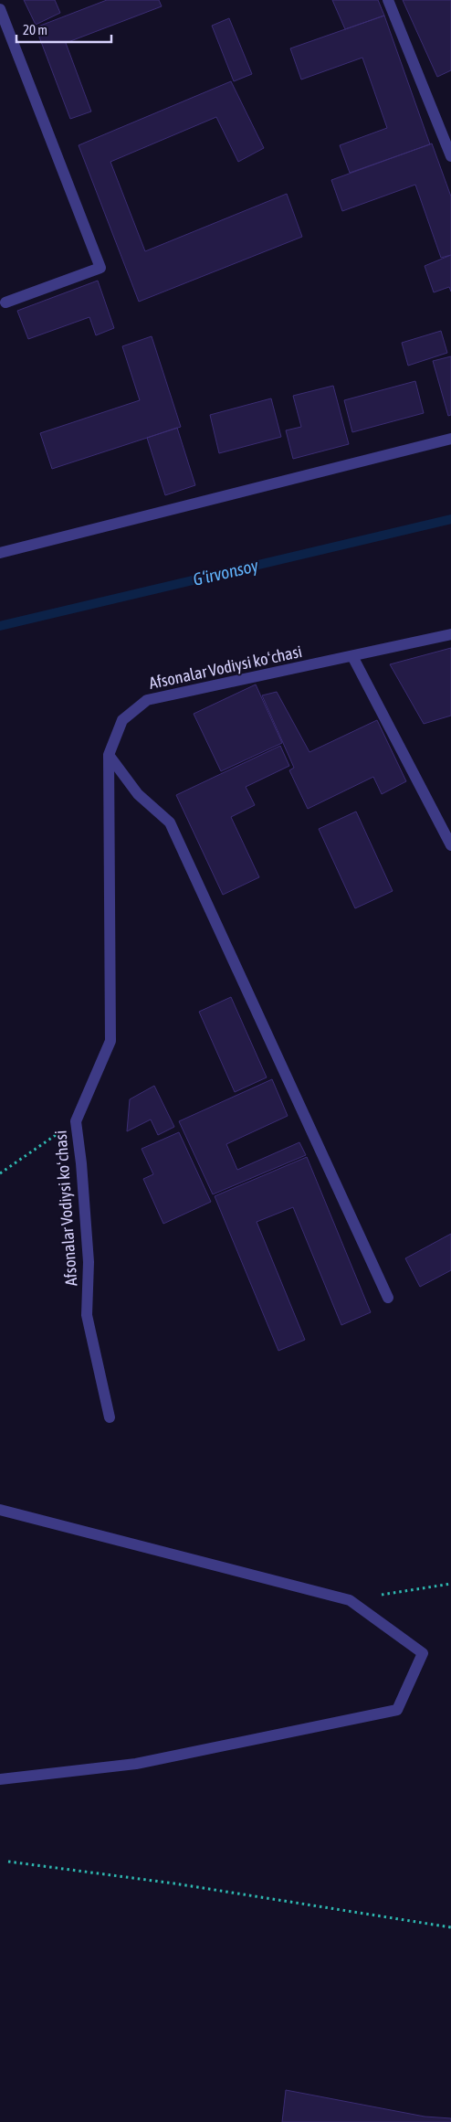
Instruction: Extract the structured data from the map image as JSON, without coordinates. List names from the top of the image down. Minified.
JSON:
{"streets":{"street":["Afsonalar Vodiysi koʻchasi"]},"water":["G‘irvonsoy"],"scale_bar":"20 m"}
